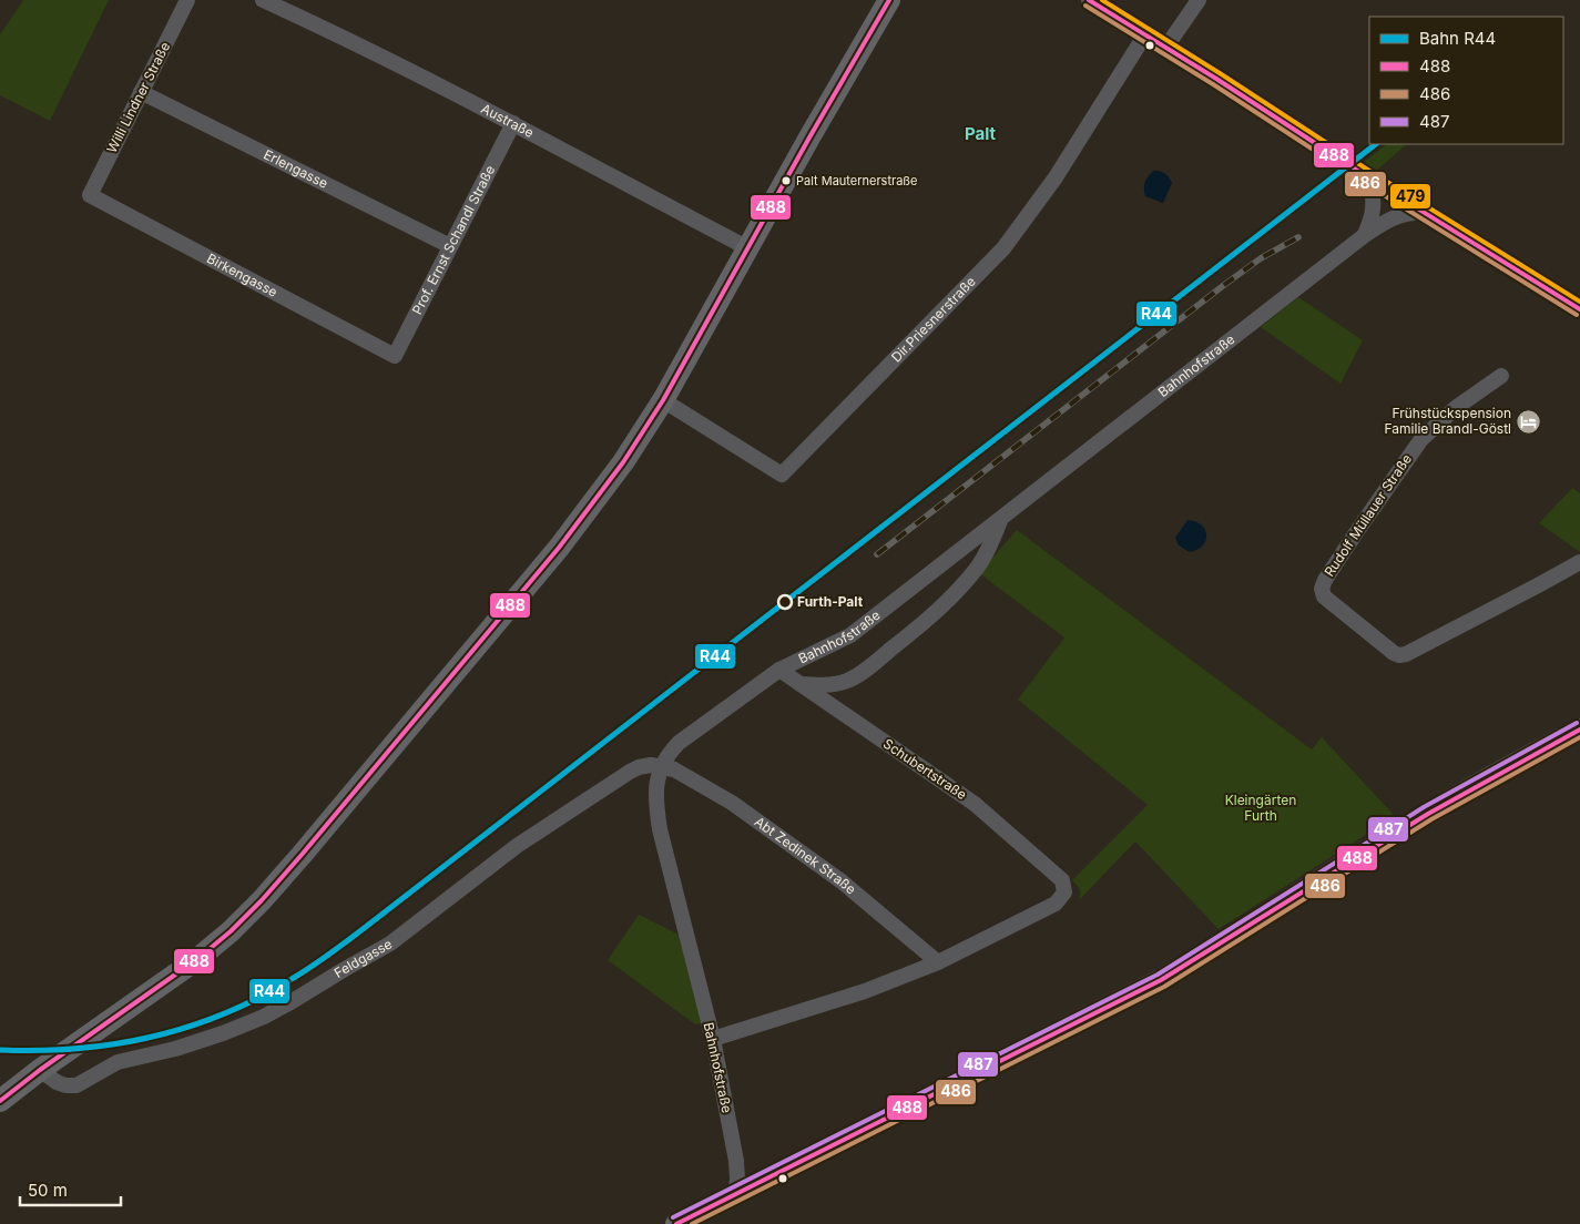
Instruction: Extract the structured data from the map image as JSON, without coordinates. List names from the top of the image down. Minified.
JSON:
{"streets":{"street":["Willi Lindner Straße","Austraße","Erlengasse","Prof. Ernst Schandl Straße","Birkengasse","Dir.Priesnerstraße","Bahnhofstraße","Rudolf Müllauer Straße","Schubertstraße","Abt Zedinek Straße","Feldgasse"]},"crossings":[["Willi Lindner Straße","Erlengasse"],["Willi Lindner Straße","Birkengasse"],["Austraße","Prof. Ernst Schandl Straße"],["Erlengasse","Prof. Ernst Schandl Straße"],["Prof. Ernst Schandl Straße","Birkengasse"],["Bahnhofstraße","Schubertstraße"],["Bahnhofstraße","Abt Zedinek Straße"],["Bahnhofstraße","Feldgasse"],["Schubertstraße","Abt Zedinek Straße"],["Abt Zedinek Straße","Feldgasse"]],"districts":["Palt"],"parks":["Kleingärten Furth"],"places":{"other":["Palt Mauternerstraße","Furth-Palt"],"hotel":["Frühstückspension Familie Brandl-Göstl"]},"lines":["transit line 488","transit line 479","transit line 486","rail line R44","transit line 487"],"legend":["Bahn R44","488","486","487"],"scale_bar":"50 m"}
